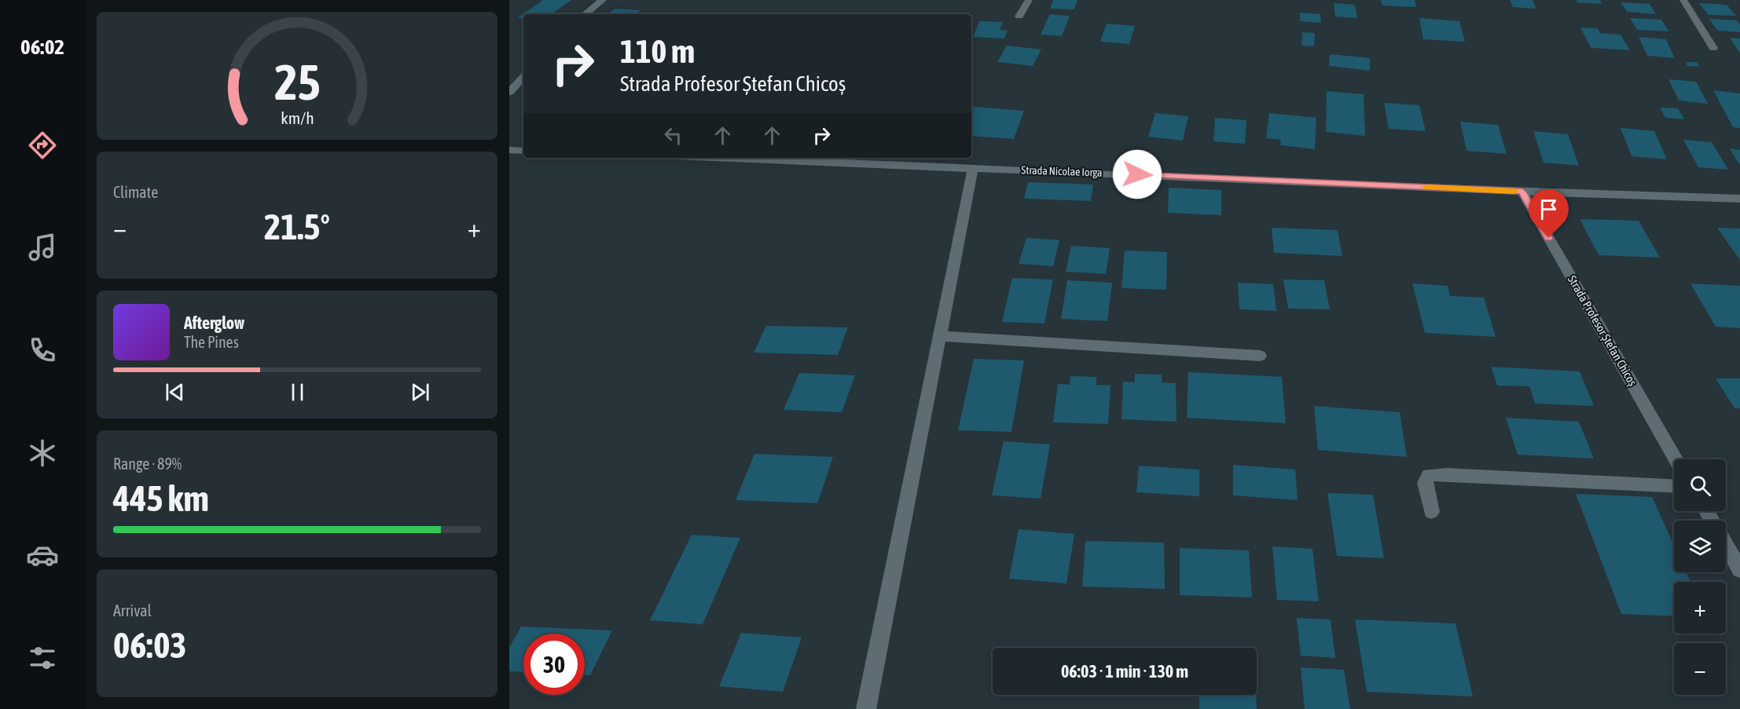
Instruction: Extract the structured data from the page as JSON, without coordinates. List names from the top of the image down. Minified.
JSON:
{"streets":{"street":["Strada Nicolae Iorga","Strada Profesor Ștefan Chicoș"]},"crossings":[["Strada Nicolae Iorga","Strada Profesor Ștefan Chicoș"]],"page":{"tabs":"06:02","turn":["110 m","Strada Profesor Ștefan Chicoș"],"tile":["Climate",["Range · 89%","445 km"],["Arrival","06:03"]],"heat":["−","21.5°","+"],"song":["Afterglow","The Pines"],"map_buttons":["+","−"],"limit":"30","trip":"06:03 · 1 min · 130 m","gauge":["25","km/h"]}}
